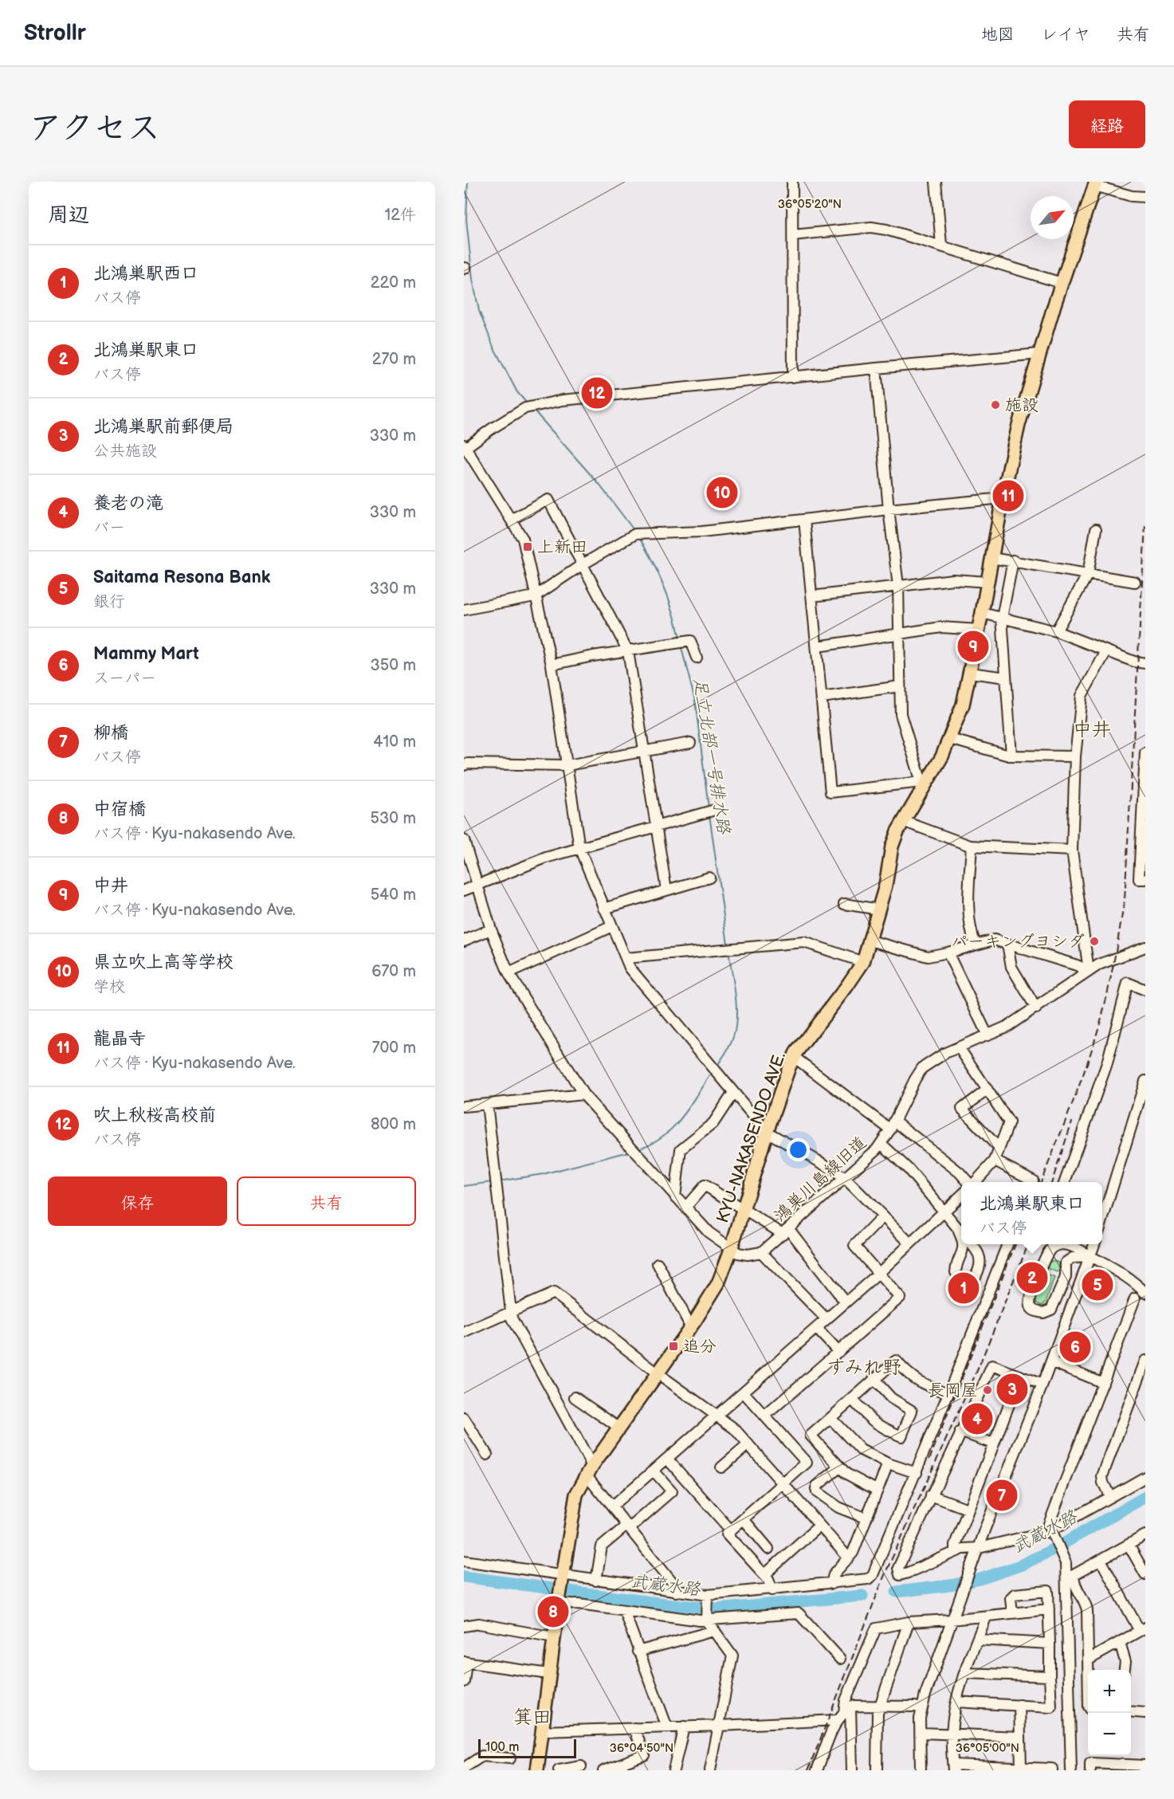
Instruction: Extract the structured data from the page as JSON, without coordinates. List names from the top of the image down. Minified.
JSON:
{"streets":{"main road":["KYU-NAKASENDO AVE."],"street":["鴻巣川島線旧道"]},"districts":["中井","すみれ野","箕田"],"water":["足立北部一号排水路","武蔵水路"],"places":{"other":["施設","パーキングヨシダ","長岡屋"],"transit":["上新田","追分"]},"scale_bar":"100 m","north":"top right","page":{"header":"Strollr","nav":["地図","レイヤ","共有"],"title":"アクセス","buttons":["経路",["保存","共有"]],"heading":["周辺","12件"],"list":[{"mark":"1","name":"北鴻巣駅西口","note":"バス停","value":"220 m"},{"mark":"2","name":"北鴻巣駅東口","note":"バス停","value":"270 m"},{"mark":"3","name":"北鴻巣駅前郵便局","note":"公共施設","value":"330 m"},{"mark":"4","name":"養老の滝","note":"バー","value":"330 m"},{"mark":"5","name":"Saitama Resona Bank","note":"銀行","value":"330 m"},{"mark":"6","name":"Mammy Mart","note":"スーパー","value":"350 m"},{"mark":"7","name":"柳橋","note":"バス停","value":"410 m"},{"mark":"8","name":"中宿橋","note":"バス停 · Kyu-nakasendo Ave.","value":"530 m"},{"mark":"9","name":"中井","note":"バス停 · Kyu-nakasendo Ave.","value":"540 m"},{"mark":"10","name":"県立吹上高等学校","note":"学校","value":"670 m"},{"mark":"11","name":"龍晶寺","note":"バス停 · Kyu-nakasendo Ave.","value":"700 m"},{"mark":"12","name":"吹上秋桜高校前","note":"バス停","value":"800 m"}],"pins":["12","10","11","9","2","5","1","6","3","4","7","8"],"popup":["北鴻巣駅東口","バス停"],"map_buttons":["+","−"],"scale":"100 m"},"coordinates":["36°05'20\"N","36°04'50\"N","36°05'00\"N"]}
